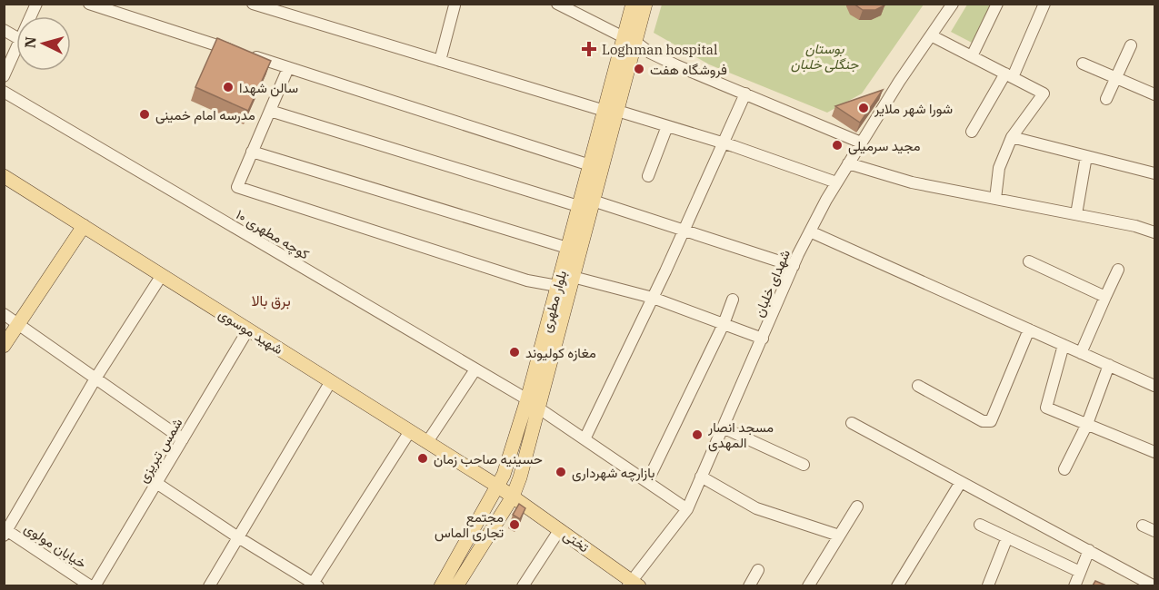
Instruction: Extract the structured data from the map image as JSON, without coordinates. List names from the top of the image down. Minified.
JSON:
{"streets":{"main road":["بلوار مطهری","شهید موسوی","تختی"],"street":["کوچه مطهری ۱۰","شهدای خلبان","شمس تبریزی","خیابان مولوی"]},"crossings":[["کوچه مطهری ۱۰","بلوار مطهری"],["شهدای خلبان","تختی"],["بلوار مطهری","شهید موسوی"],["بلوار مطهری","تختی"],["شهید موسوی","شمس تبریزی"],["شهید موسوی","تختی"],["شمس تبریزی","خیابان مولوی"]],"districts":["برق بالا"],"parks":["بوستان جنگلی خلبان"],"places":{"health":["Loghman hospital"],"other":["فروشگاه هفت","سالن شهدا","شورا شهر ملایر","مدرسه امام خمینی","مجید سرمیلی","مغازه کولیوند","مسجد انصار المهدی","حسینیه صاحب زمان","بازارچه شهرداری","مجتمع تجاری الماس"]},"north":"left"}
